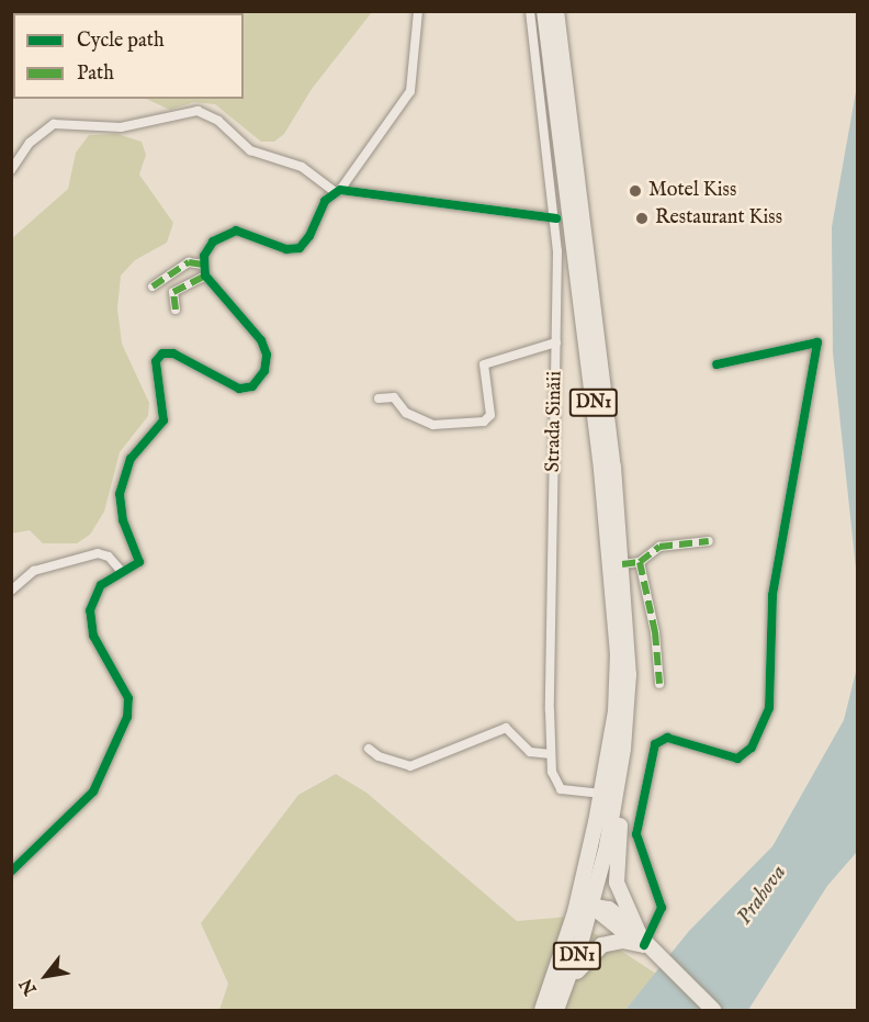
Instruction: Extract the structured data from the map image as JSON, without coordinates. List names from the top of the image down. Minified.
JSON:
{"streets":{"main road":["DN1"],"street":["Strada Sinăii"]},"crossings":[["DN1","Strada Sinăii"]],"water":["Prahova"],"places":["Motel Kiss","Restaurant Kiss"],"legend":["Cycle path","Path"],"north":"bottom left"}
